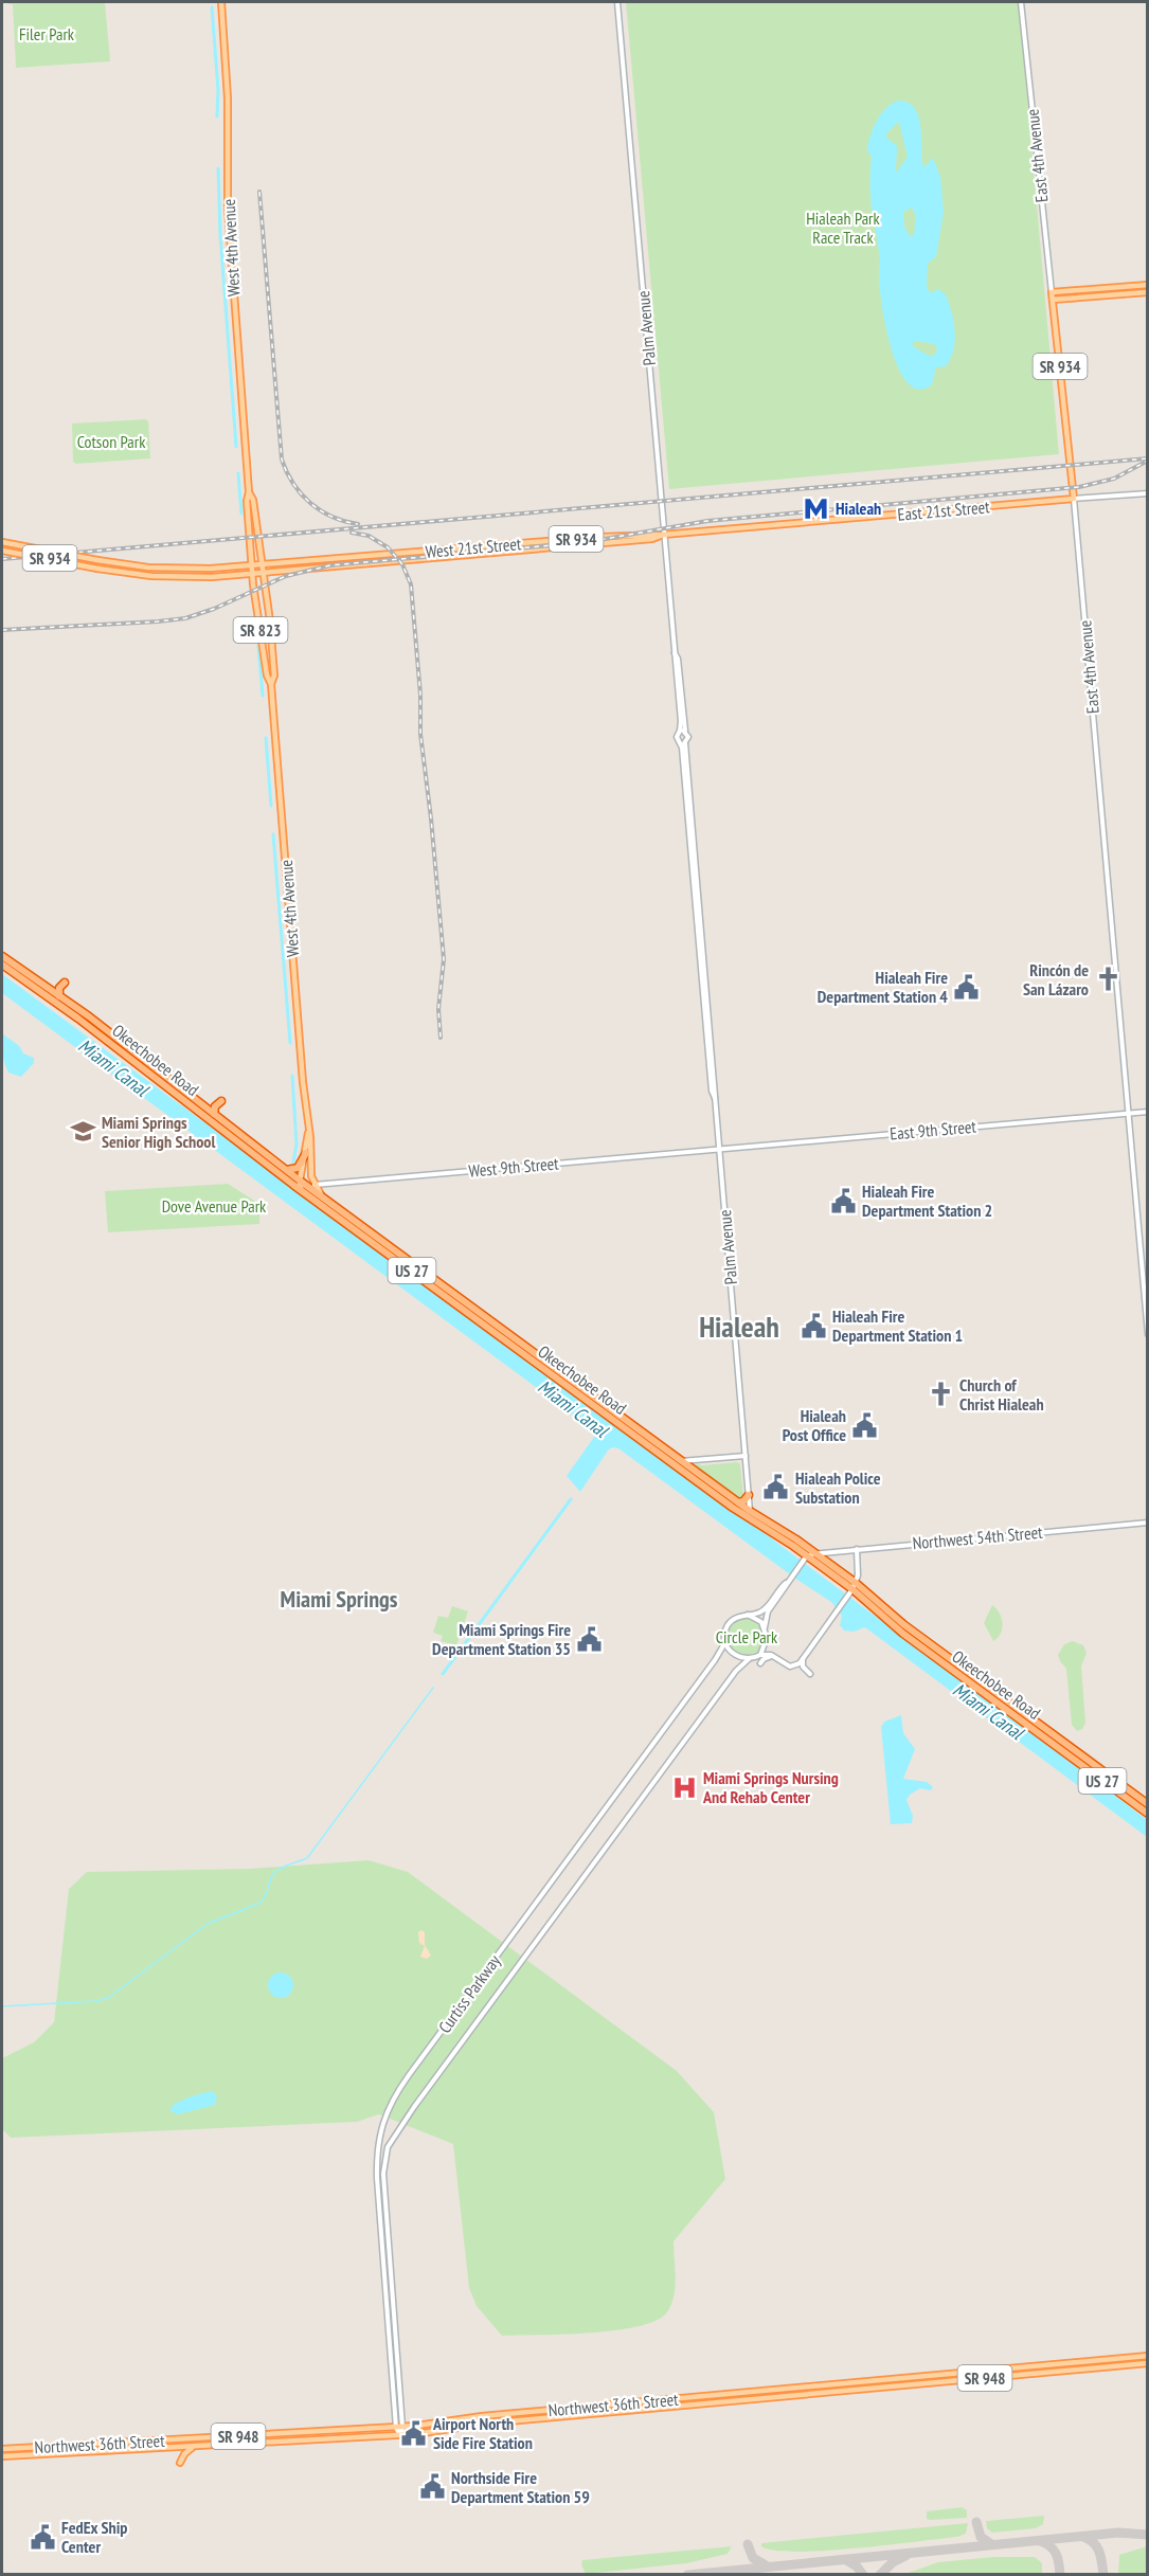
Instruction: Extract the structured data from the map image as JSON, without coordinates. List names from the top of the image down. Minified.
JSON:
{"streets":{"highway":["Okeechobee Road","US 27"],"main road":["East 4th Avenue","West 4th Avenue","Palm Avenue","SR 934","East 21st Street","West 21st Street","SR 823","East 9th Street","West 9th Street","Northwest 54th Street","Curtiss Parkway","SR 948","Northwest 36th Street"]},"crossings":[["East 4th Avenue","East 21st Street"],["East 4th Avenue","East 9th Street"],["West 4th Avenue","SR 934"],["West 4th Avenue","West 21st Street"],["West 4th Avenue","Okeechobee Road"],["West 4th Avenue","West 9th Street"],["Palm Avenue","East 21st Street"],["Palm Avenue","West 21st Street"],["Palm Avenue","Okeechobee Road"],["Palm Avenue","East 9th Street"],["Palm Avenue","West 9th Street"],["SR 934","West 21st Street"],["East 21st Street","West 21st Street"],["Okeechobee Road","West 9th Street"],["Okeechobee Road","Northwest 54th Street"],["East 9th Street","West 9th Street"],["Curtiss Parkway","Northwest 36th Street"]],"districts":["Hialeah","Miami Springs"],"water":["Miami Canal"],"parks":["Filer Park","Hialeah Park Race Track","Cotson Park","Dove Avenue Park","Circle Park"],"places":{"metro station":["Hialeah"],"church":["Rincón de San Lázaro","Church of Christ Hialeah"],"public building":["Hialeah Fire Department Station 4","Hialeah Fire Department Station 2","Hialeah Fire Department Station 1","Hialeah Post Office","Hialeah Police Substation","Miami Springs Fire Department Station 35","Airport North Side Fire Station","Northside Fire Department Station 59","FedEx Ship Center"],"school or university":["Miami Springs Senior High School"],"hospital":["Miami Springs Nursing And Rehab Center"]}}
